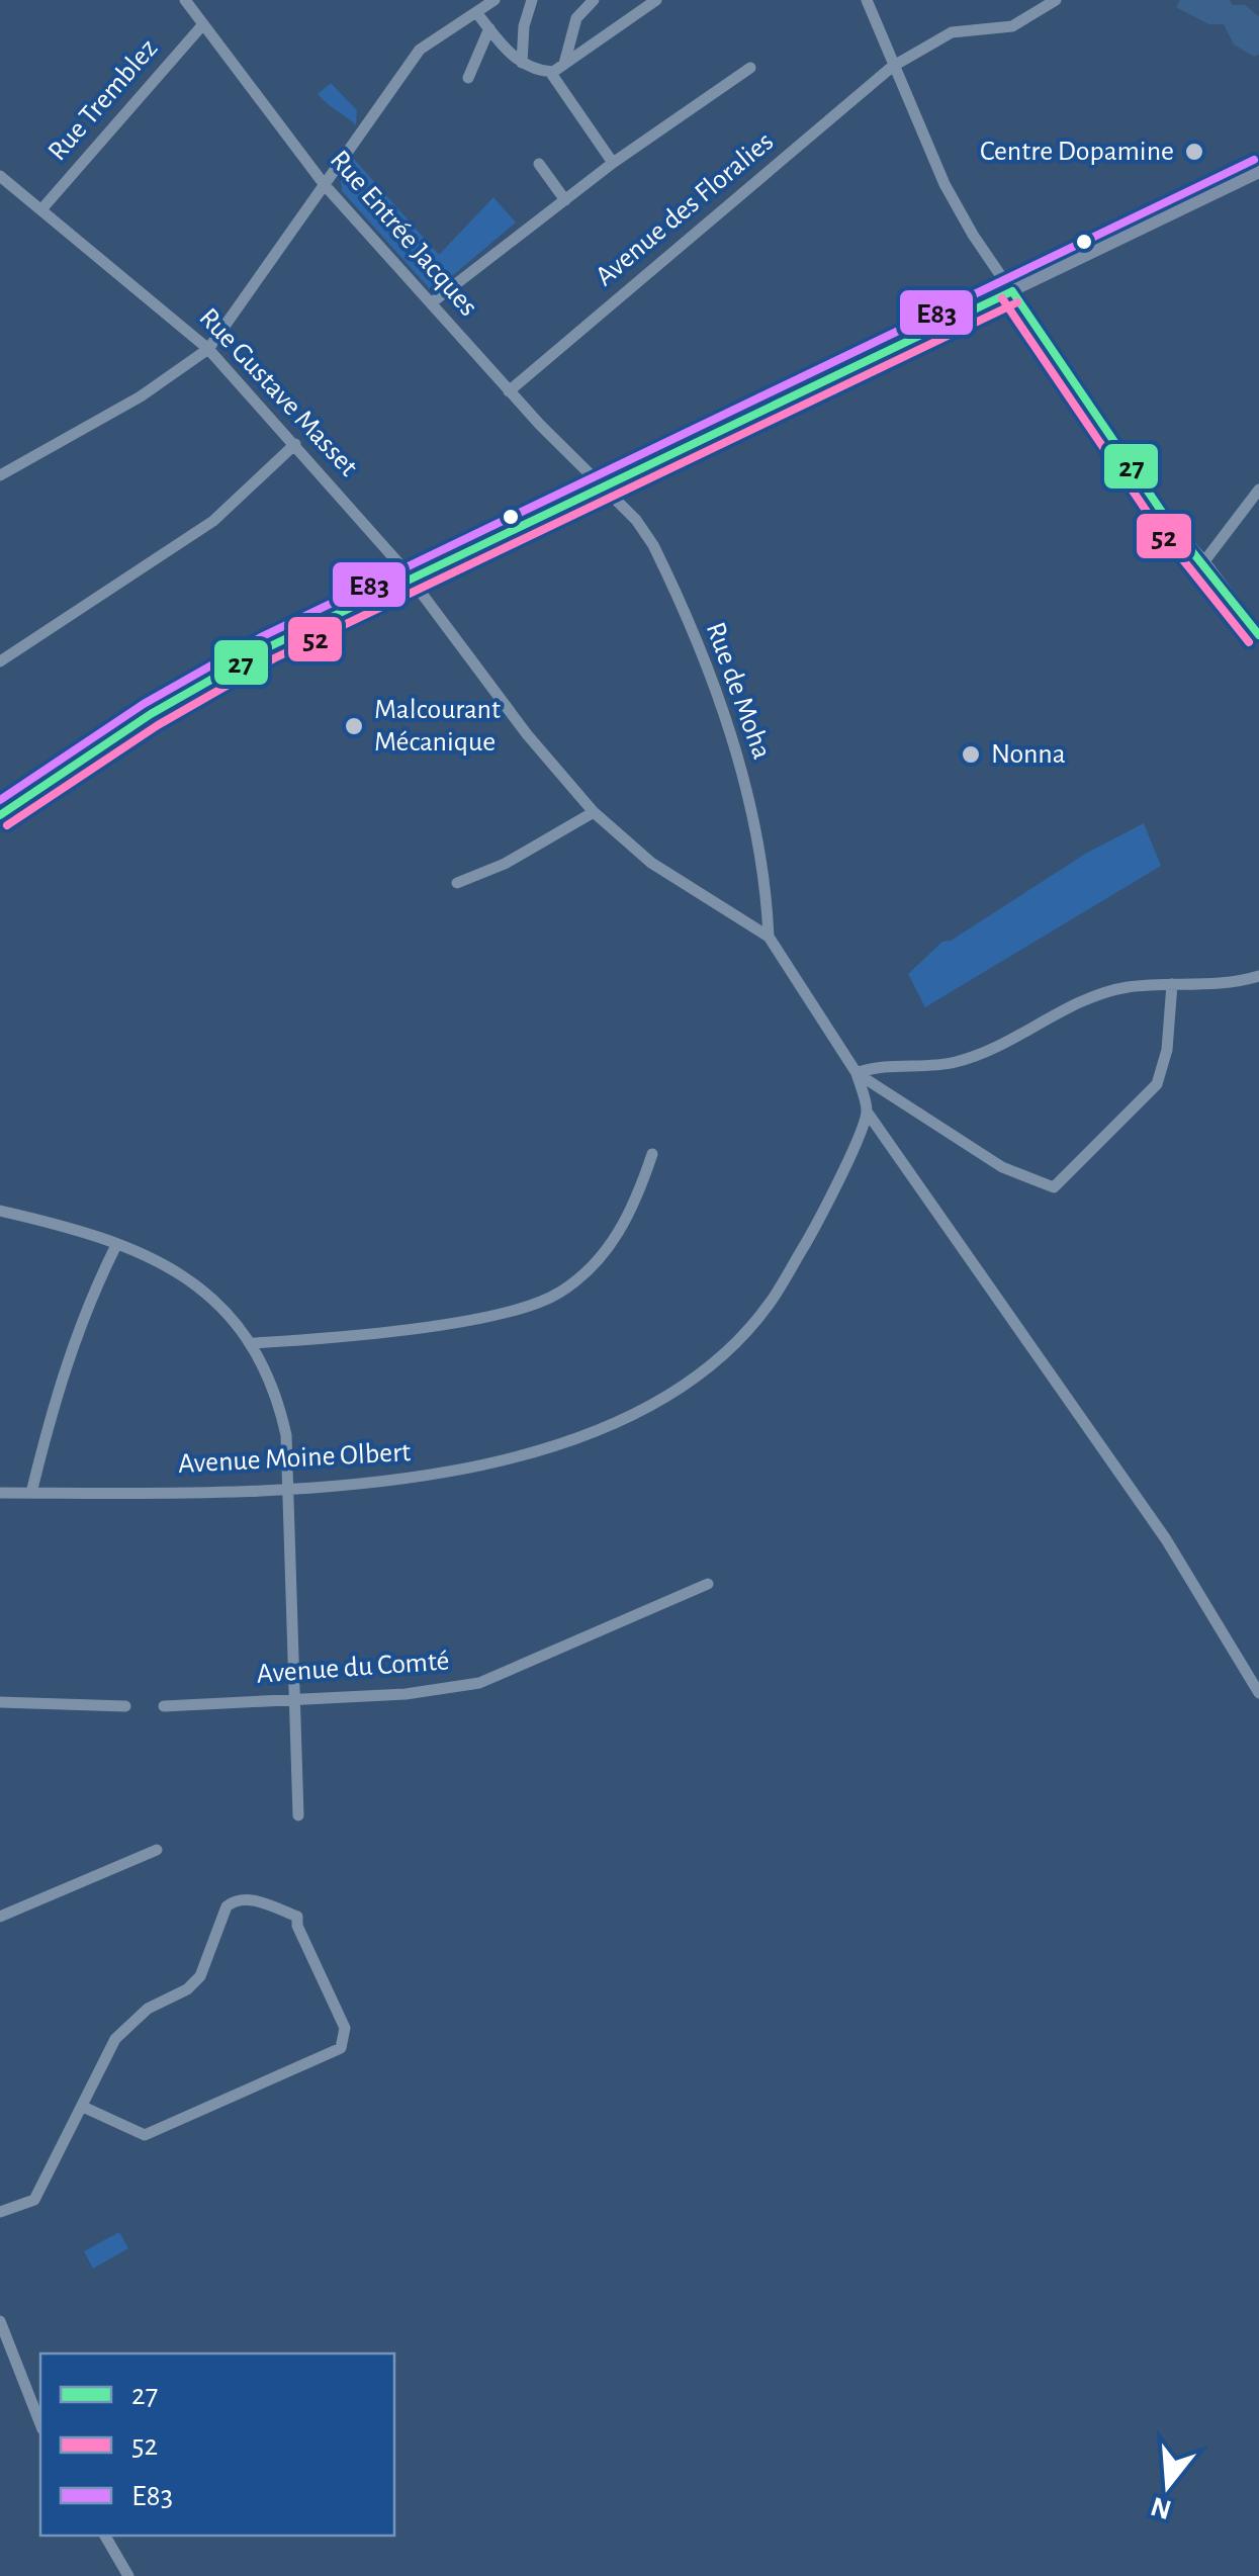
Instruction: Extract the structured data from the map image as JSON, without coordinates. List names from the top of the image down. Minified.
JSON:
{"streets":{"street":["Rue Tremblez","Avenue des Floralies","Rue Entrée Jacques","Rue Gustave Masset","Rue de Moha","Avenue Moine Olbert","Avenue du Comté"]},"crossings":[["Rue Tremblez","Rue Entrée Jacques"],["Rue Tremblez","Rue Gustave Masset"],["Avenue des Floralies","Rue Entrée Jacques"],["Rue Entrée Jacques","Rue de Moha"],["Rue Gustave Masset","Rue de Moha"]],"places":["Centre Dopamine","Malcourant Mécanique","Nonna"],"lines":["transit line E83","transit line 27","transit line 52"],"legend":["27","52","E83"],"north":"bottom"}
